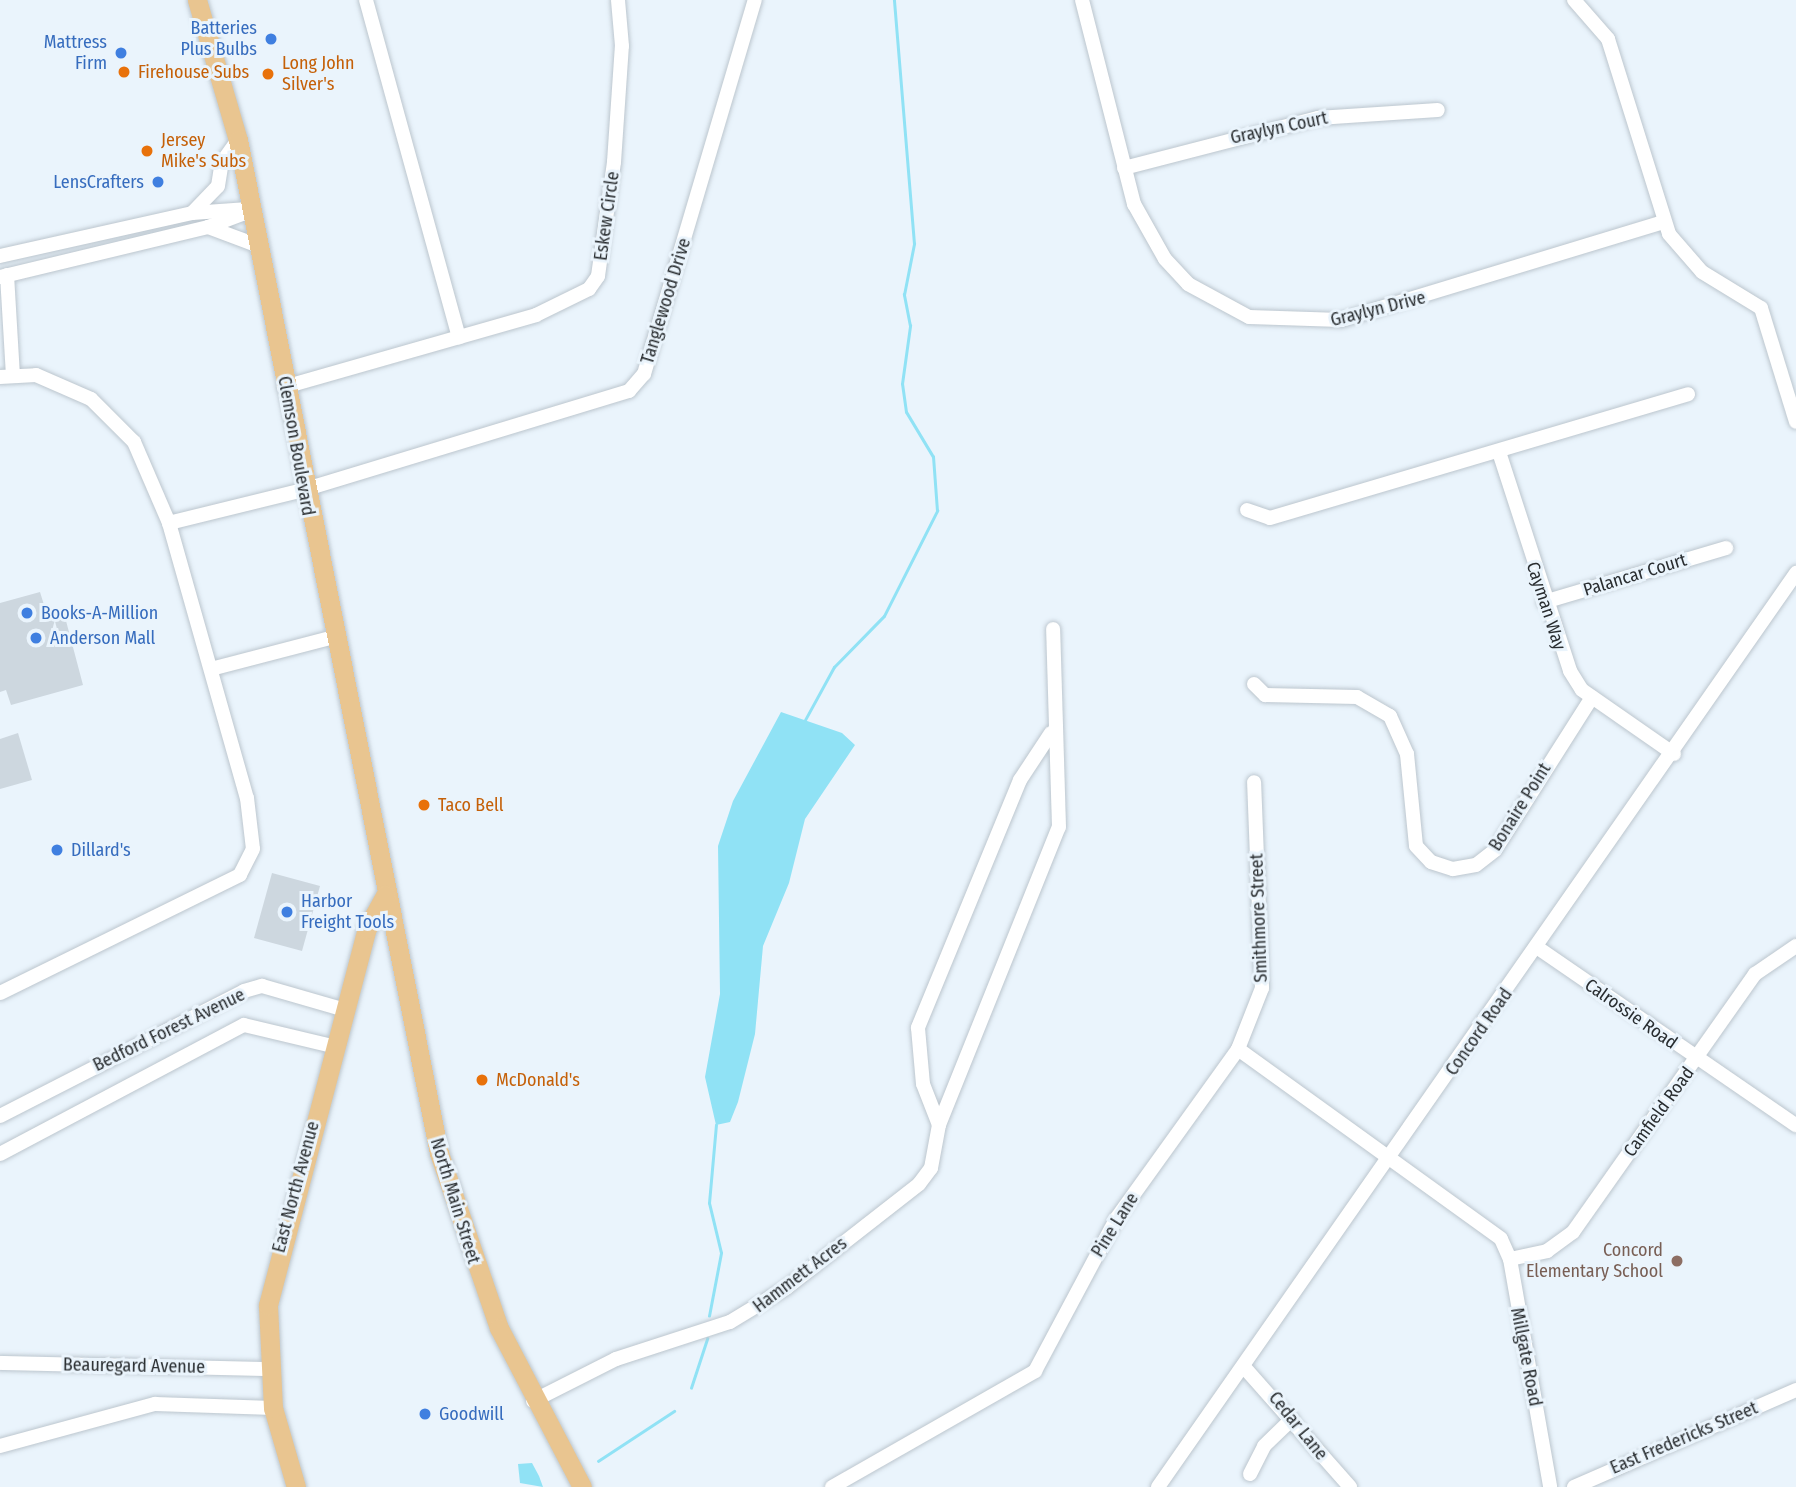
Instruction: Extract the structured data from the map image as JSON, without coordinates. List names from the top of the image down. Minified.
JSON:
{"streets":{"main road":["Clemson Boulevard","East North Avenue","North Main Street"],"street":["Graylyn Court","Eskew Circle","Tanglewood Drive","Graylyn Drive","Palancar Court","Cayman Way","Bonaire Point","Smithmore Street","Calrossie Road","Bedford Forest Avenue","Concord Road","Camfield Road","Pine Lane","Hammett Acres","Millgate Road","Beauregard Avenue","Cedar Lane","East Fredericks Street"]},"crossings":[["Graylyn Court","Graylyn Drive"],["Eskew Circle","Clemson Boulevard"],["Tanglewood Drive","Clemson Boulevard"],["Clemson Boulevard","East North Avenue"],["Clemson Boulevard","North Main Street"],["Palancar Court","Cayman Way"],["Cayman Way","Bonaire Point"],["Cayman Way","Concord Road"],["Smithmore Street","Pine Lane"],["Calrossie Road","Concord Road"],["Calrossie Road","Camfield Road"],["Bedford Forest Avenue","East North Avenue"],["Concord Road","Millgate Road"],["Concord Road","Cedar Lane"],["Camfield Road","Millgate Road"],["East North Avenue","North Main Street"],["East North Avenue","Beauregard Avenue"],["North Main Street","Hammett Acres"]],"places":["Batteries Plus Bulbs","Mattress Firm","Firehouse Subs","Long John Silver's","Jersey Mike's Subs","LensCrafters","Books-A-Million","Anderson Mall","Taco Bell","Dillard's","Harbor Freight Tools","McDonald's","Concord Elementary School","Goodwill"]}
